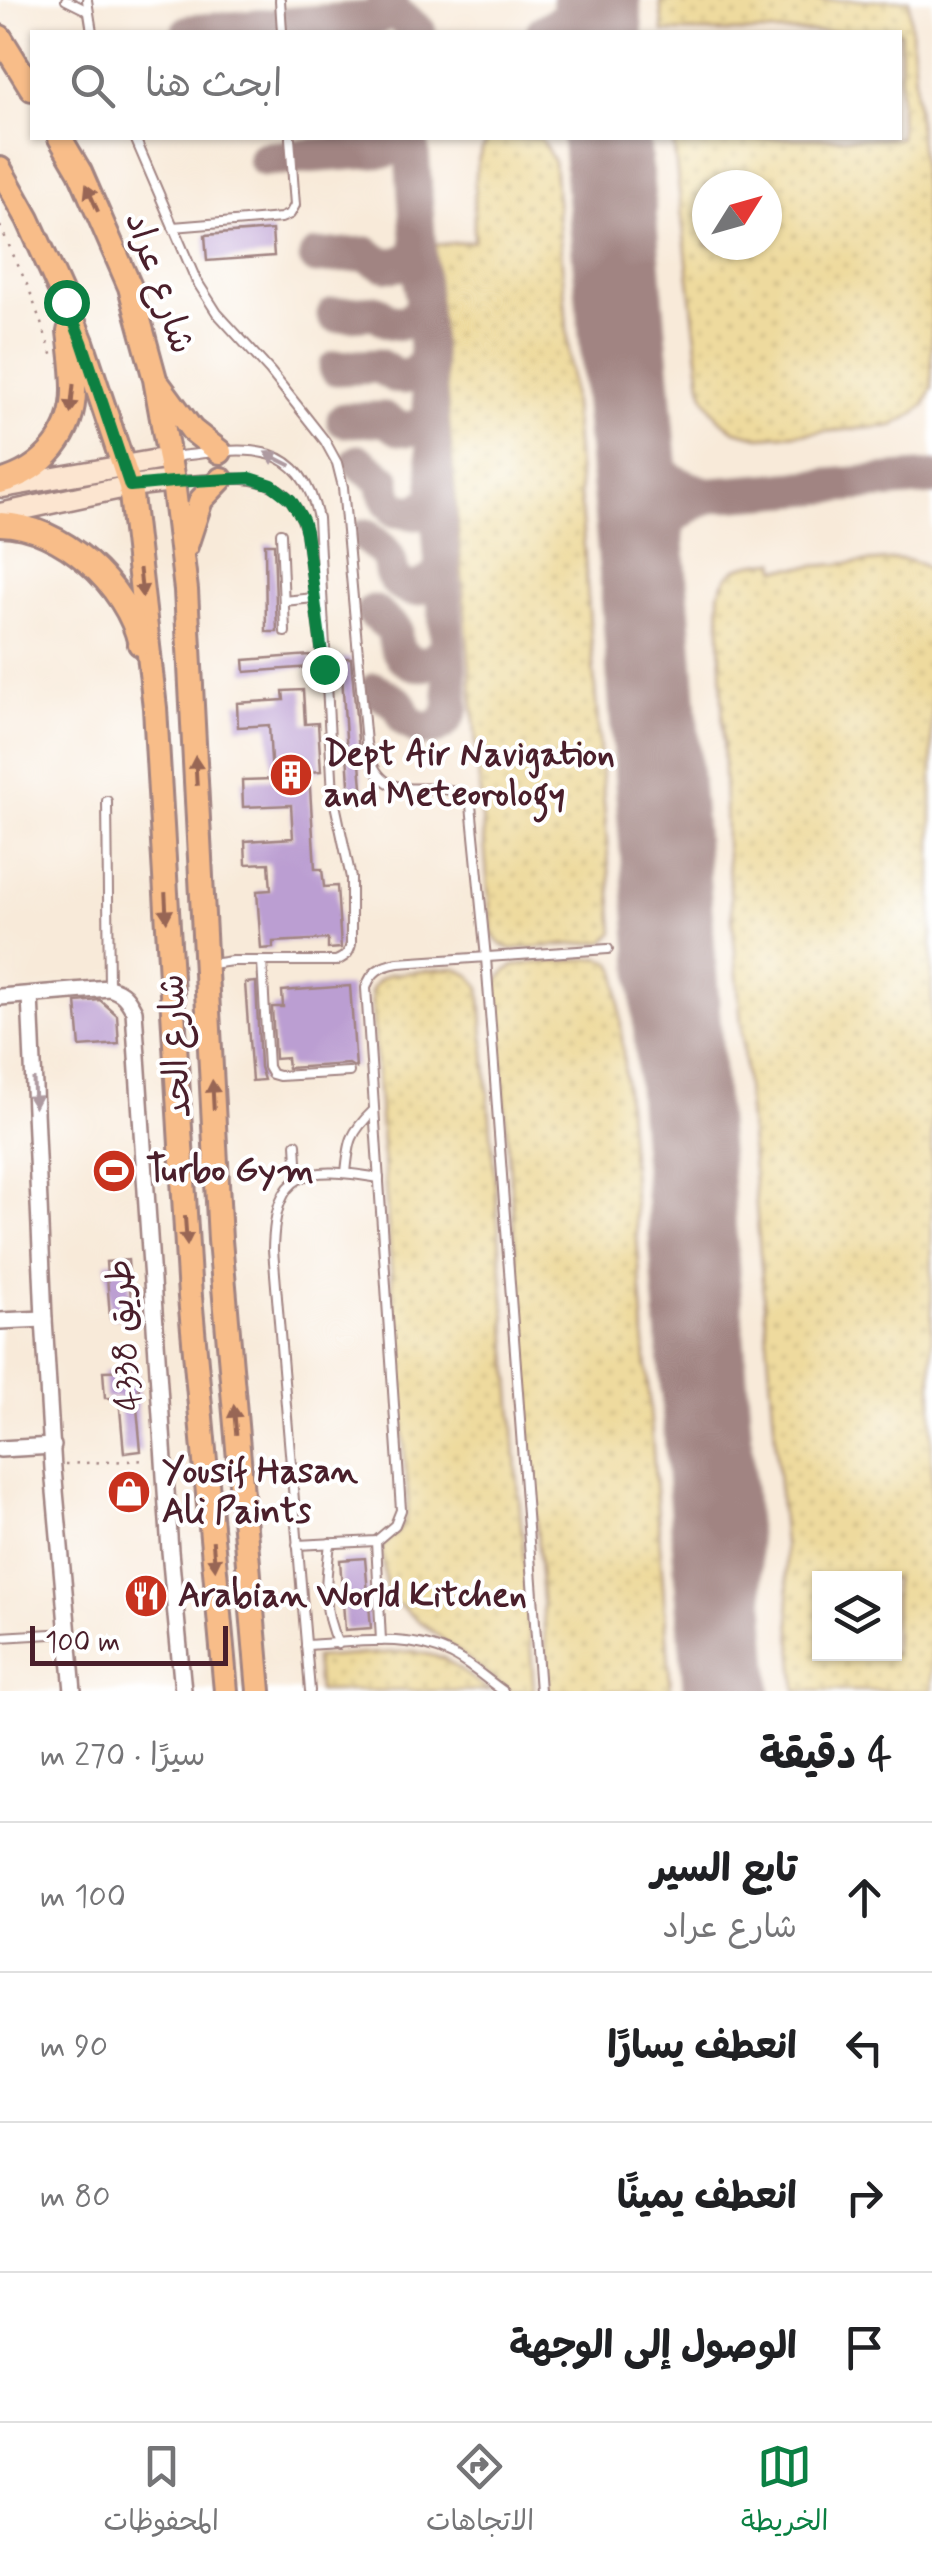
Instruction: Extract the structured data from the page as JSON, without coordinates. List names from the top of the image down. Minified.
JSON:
{"streets":{"main road":["شارع عراد","شارع الحد"],"street":["طريق 4338"]},"crossings":[["شارع عراد","شارع الحد"]],"places":{"building":["Dept Air Navigation and Meteorology"],"sports":["Turbo Gym"],"shop":["Yousif Hasan Ali Paints"],"restaurant":["Arabian World Kitchen"]},"scale_bar":"100 m","north":"top right","page":{"search":"ابحث هنا","scale":"100 m","heading":["4 دقيقة","سيرًا · 270 m"],"list":[["تابع السير","شارع عراد","100 m"],["انعطف يسارًا","90 m"],["انعطف يمينًا","80 m"],"الوصول إلى الوجهة"],"nav":["الخريطة","الاتجاهات","المحفوظات"]}}
